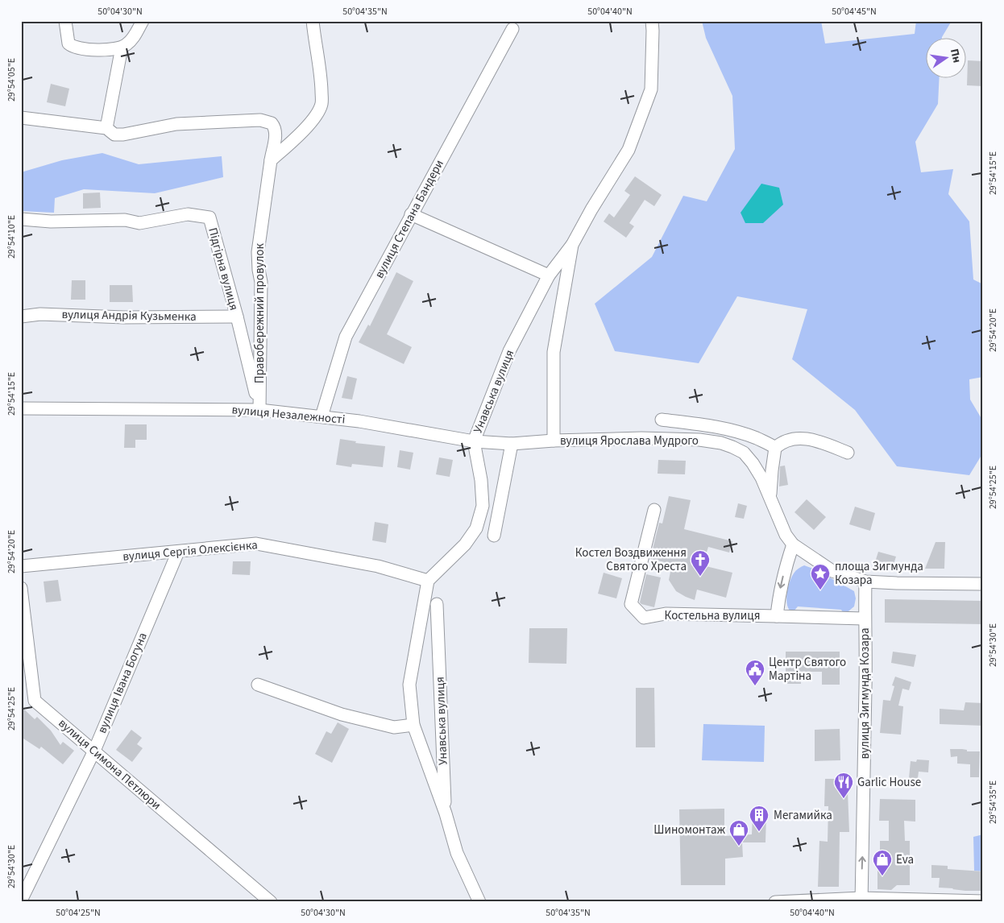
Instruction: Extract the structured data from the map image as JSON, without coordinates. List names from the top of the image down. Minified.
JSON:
{"streets":{"street":["вулиця Степана Бандери","Підгірна вулиця","Правобережний провулок","вулиця Андрія Кузьменка","Унавська вулиця","вулиця Незалежності","вулиця Ярослава Мудрого","вулиця Сергія Олексієнка","Костельна вулиця","вулиця Івана Богуна","вулиця Зигмунда Козара","вулиця Симона Петлюри"]},"crossings":[["вулиця Степана Бандери","вулиця Незалежності"],["Підгірна вулиця","Правобережний провулок"],["Підгірна вулиця","вулиця Андрія Кузьменка"],["Підгірна вулиця","вулиця Незалежності"],["Правобережний провулок","вулиця Незалежності"],["Унавська вулиця","вулиця Незалежності"],["Унавська вулиця","вулиця Ярослава Мудрого"],["Унавська вулиця","вулиця Сергія Олексієнка"],["вулиця Незалежності","вулиця Ярослава Мудрого"],["вулиця Ярослава Мудрого","вулиця Зигмунда Козара"],["вулиця Сергія Олексієнка","вулиця Івана Богуна"],["вулиця Івана Богуна","вулиця Симона Петлюри"]],"one_way":["вулиця Зигмунда Козара"],"places":{"church":["Костел Воздвиження Святого Хреста"],"place":["площа Зигмунда Козара"],"public building":["Центр Святого Мартіна"],"restaurant":["Garlic House"],"building":["Мегамийка"],"shop":["Шиномонтаж","Eva"]},"north":"right","coordinates":["50°04'30\"N","50°04'35\"N","50°04'40\"N","50°04'45\"N","29°54'05\"E","29°54'15\"E","29°54'10\"E","29°54'20\"E","29°54'25\"E","29°54'30\"E","29°54'35\"E","50°04'25\"N"]}
